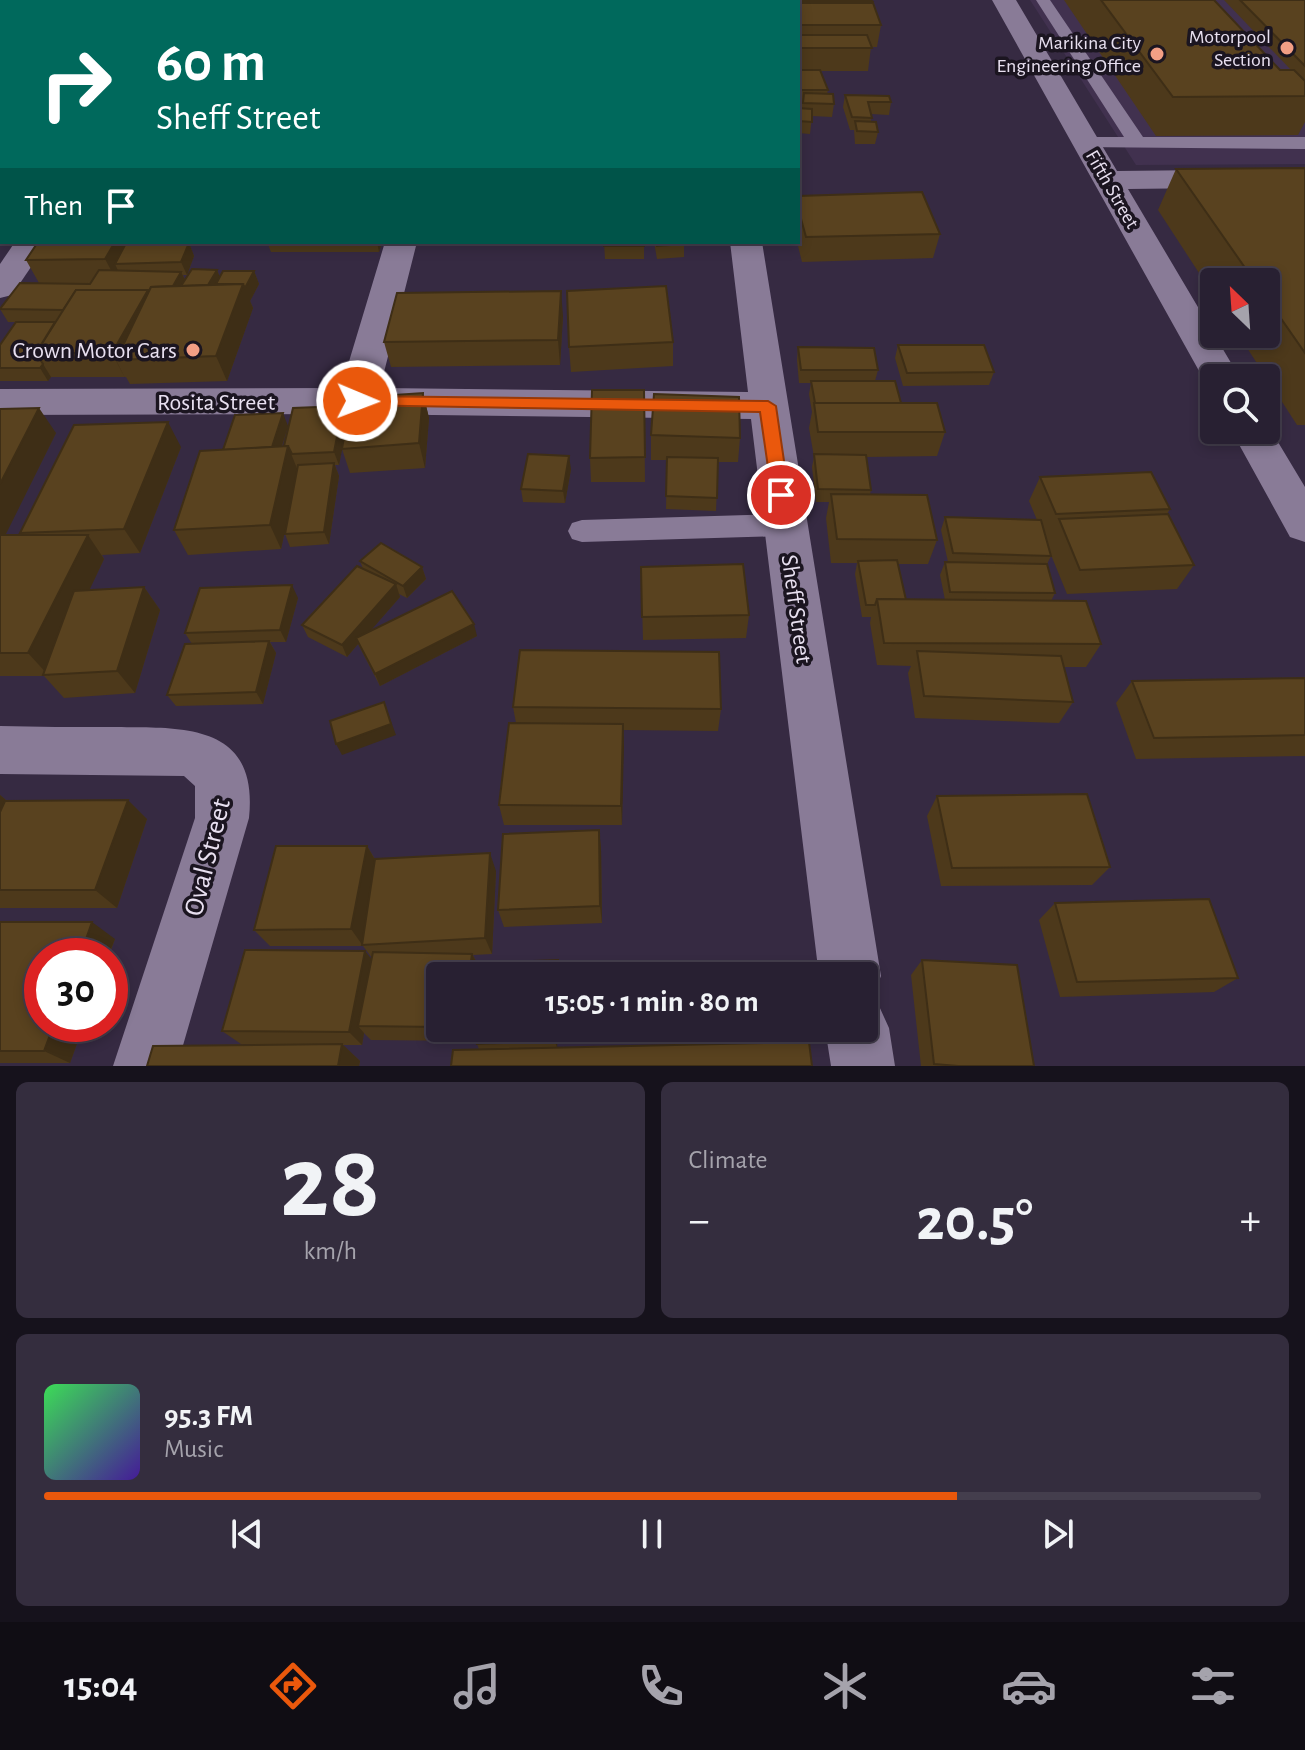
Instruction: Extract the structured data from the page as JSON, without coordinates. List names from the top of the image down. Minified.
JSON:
{"streets":{"street":["Fifth Street","Rosita Street","Sheff Street","Oval Street"]},"crossings":[["Rosita Street","Sheff Street"]],"places":["Motorpool Section","Marikina City Engineering Office","Crown Motor Cars"],"north":"top left","page":{"turn":["60 m","Sheff Street"],"then":"Then","limit":"30","trip":"15:05 · 1 min · 80 m","tile":[["28","km/h"],"Climate"],"heat":["−","20.5°","+"],"song":["95.3 FM","Music"],"tabs":"15:04"}}
